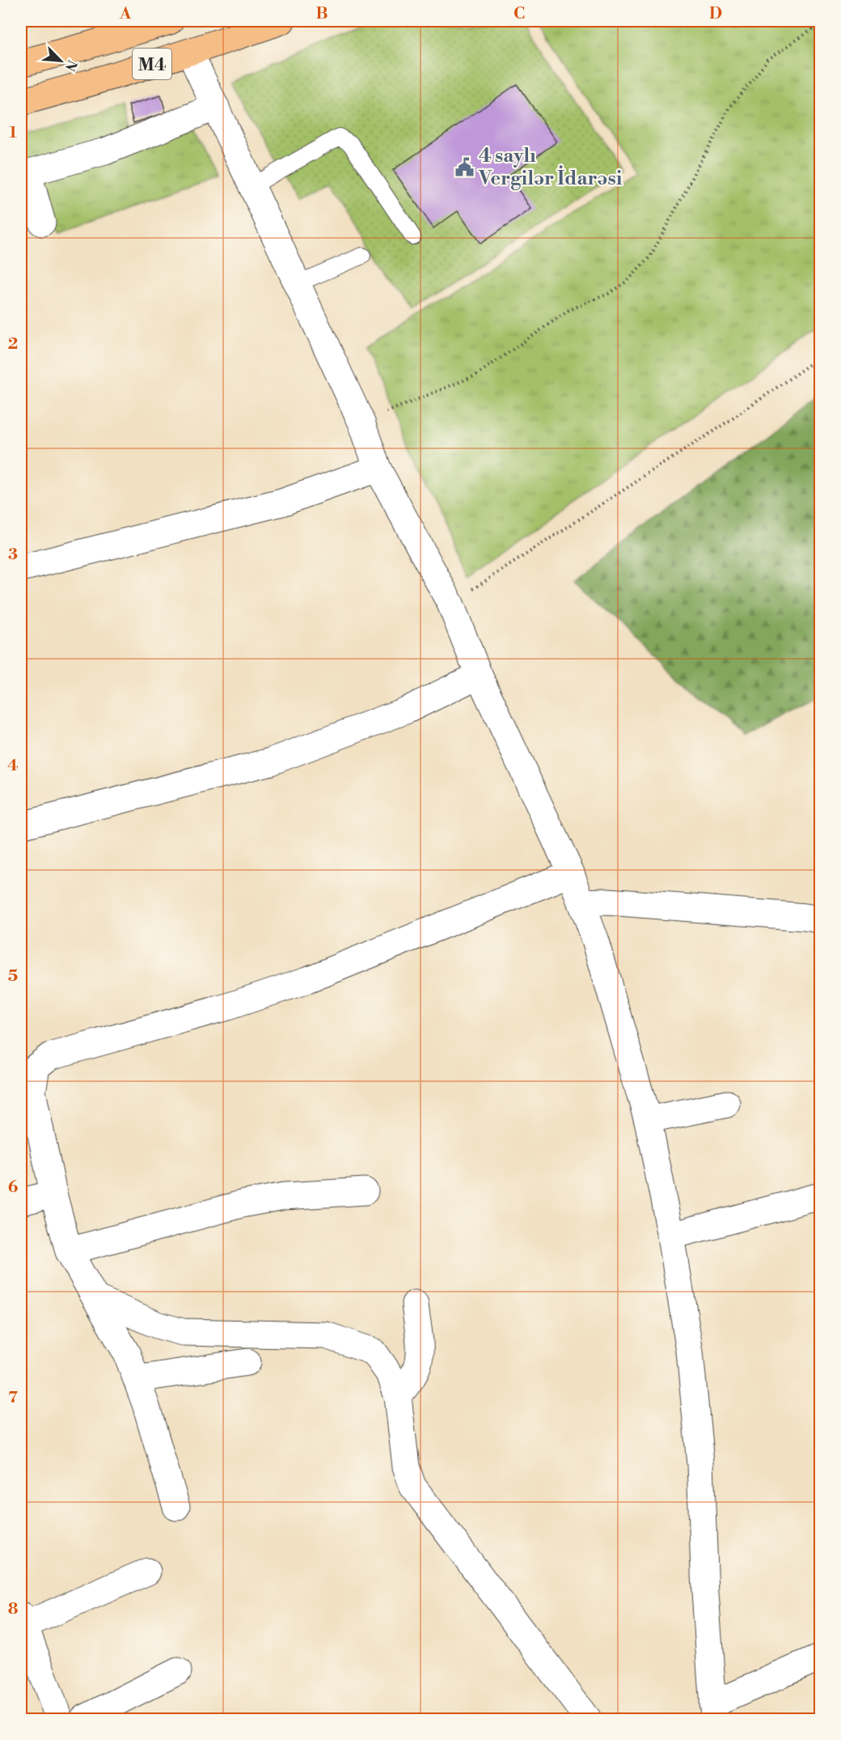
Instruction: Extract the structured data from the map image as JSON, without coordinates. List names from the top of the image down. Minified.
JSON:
{"streets":{"highway":["M4"]},"places":{"public building":["4 saylı Vergilər İdarəsi"]},"north":"bottom right","grid":{"columns":["A","B","C","D"],"rows":["1","2","3","4","5","6","7","8"]}}
